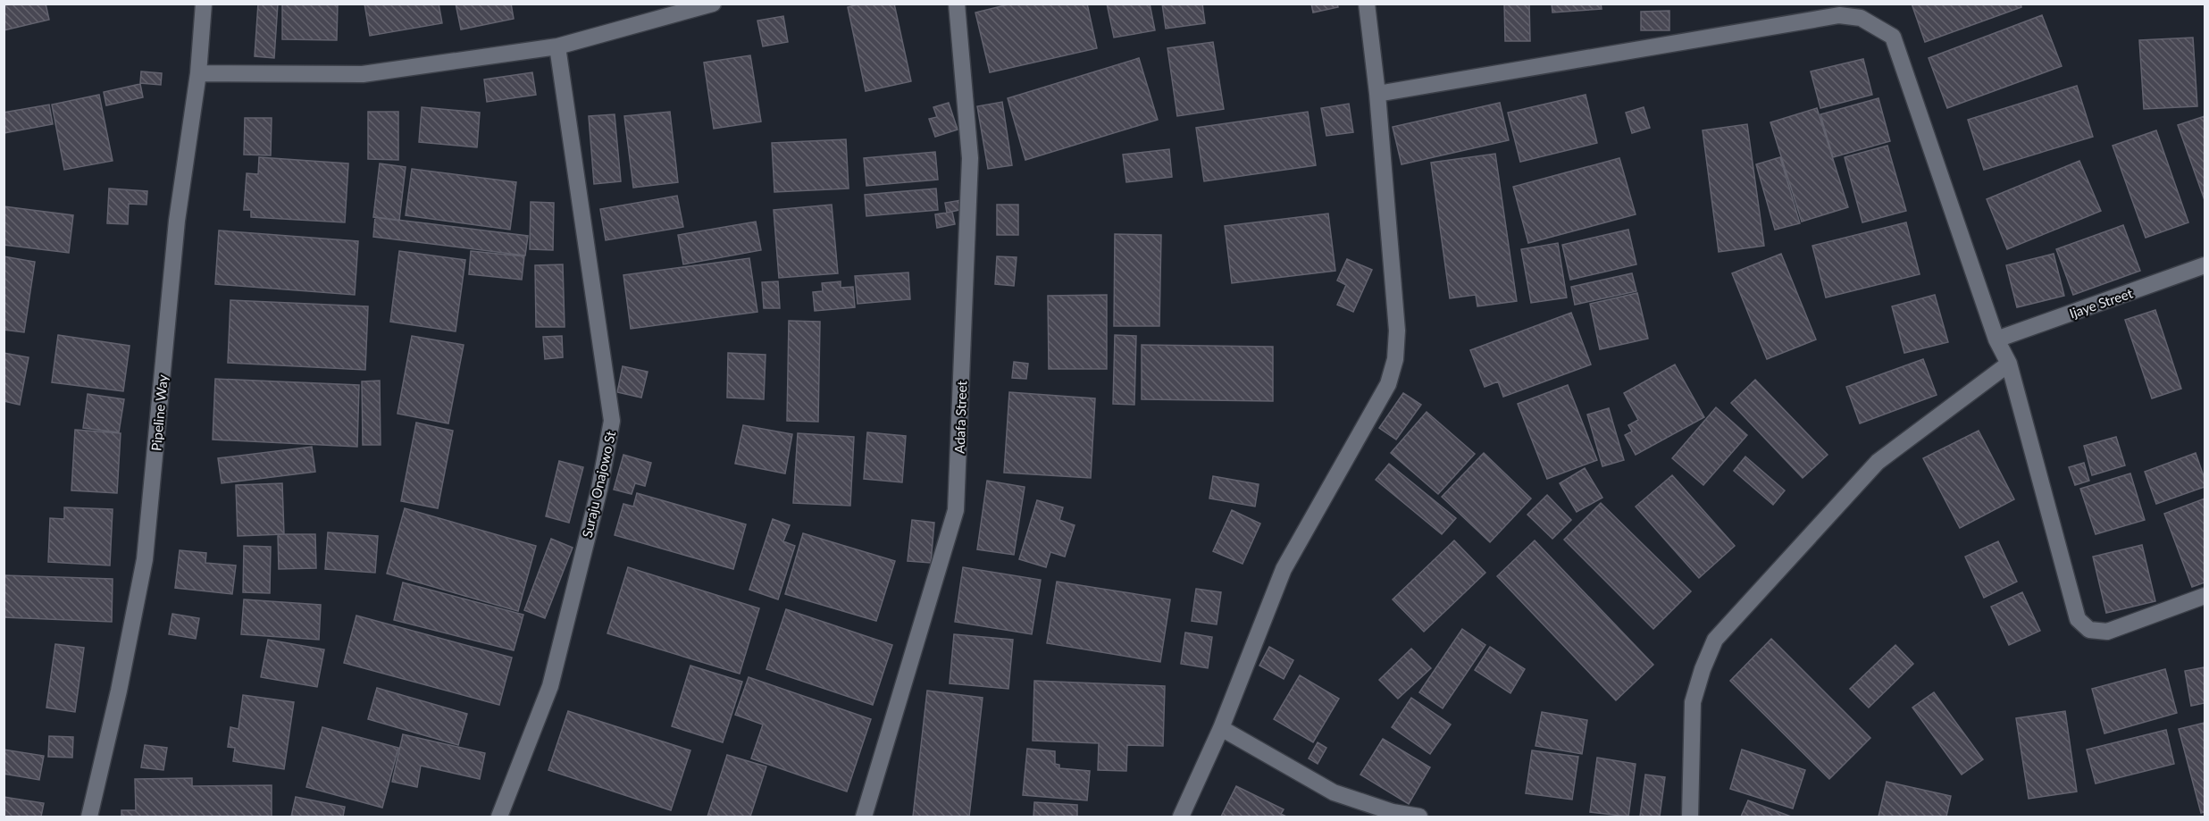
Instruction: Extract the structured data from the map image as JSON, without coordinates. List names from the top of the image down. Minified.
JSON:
{"streets":{"street":["Ijaye Street","Pipeline Way","Adafa Street","Suraju Onajowo St"]}}
